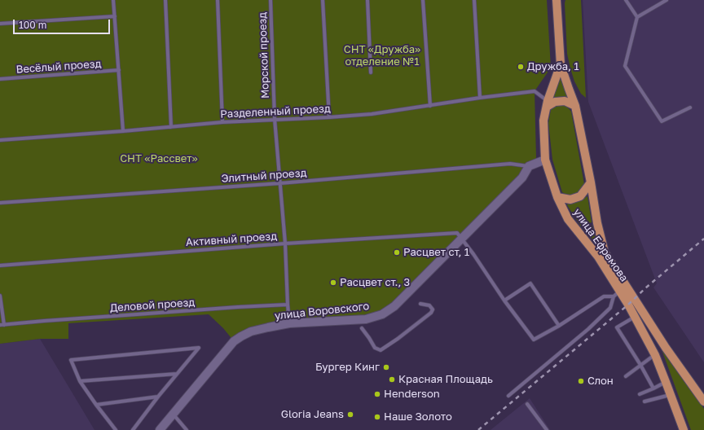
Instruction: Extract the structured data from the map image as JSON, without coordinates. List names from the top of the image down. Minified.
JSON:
{"streets":{"main road":["улица Ефремова"],"street":["улица Воровского"],"lane":["Морской проезд","Весёлый проезд","Разделенный проезд","Элитный проезд","Активный проезд","Деловой проезд"]},"crossings":[["Морской проезд","Разделенный проезд"],["Морской проезд","Элитный проезд"],["Морской проезд","Активный проезд"],["Морской проезд","Деловой проезд"],["Разделенный проезд","улица Ефремова"],["Элитный проезд","улица Воровского"],["Активный проезд","улица Воровского"]],"parks":["СНТ «Дружба» отделение №1","СНТ «Рассвет»"],"places":["Дружба, 1","Расцвет ст, 1","Расцвет ст., 3","Бургер Кинг","Красная Площадь","Слон","Henderson","Gloria Jeans","Наше Золото"],"scale_bar":"100 m"}
